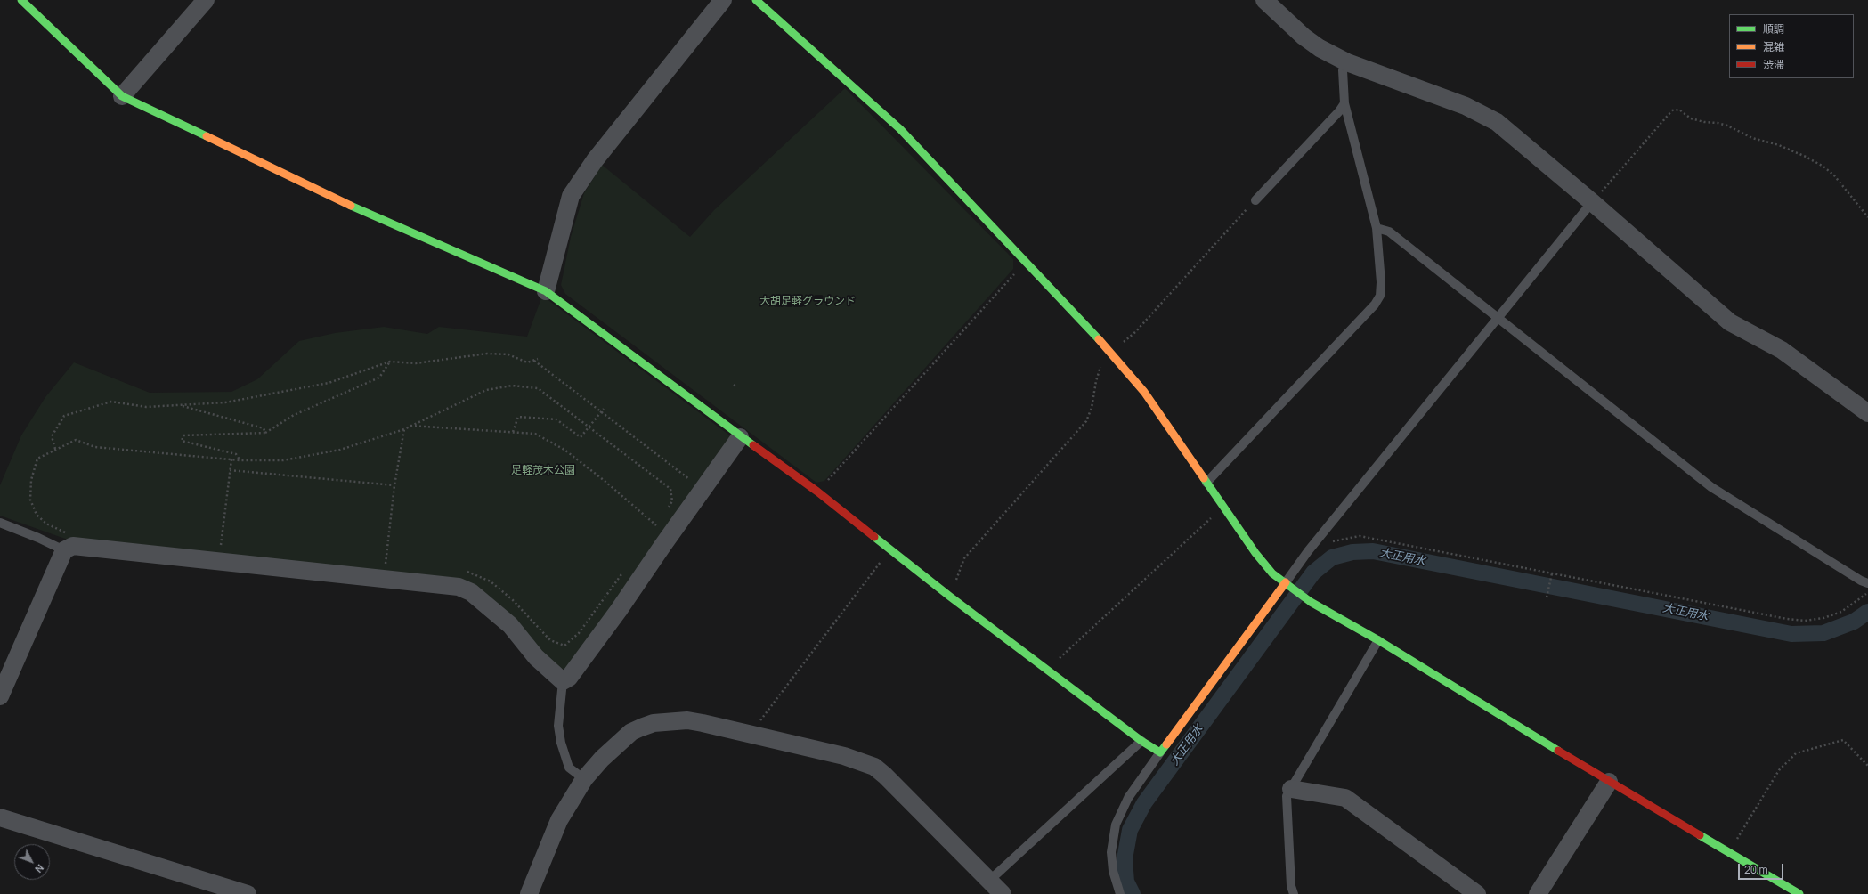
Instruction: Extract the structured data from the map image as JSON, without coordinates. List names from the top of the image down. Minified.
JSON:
{"water":["大正用水"],"parks":["大胡足軽グラウンド","足軽茂木公園"],"legend":["順調","混雑","渋滞"],"scale_bar":"20 m","north":"bottom right"}
